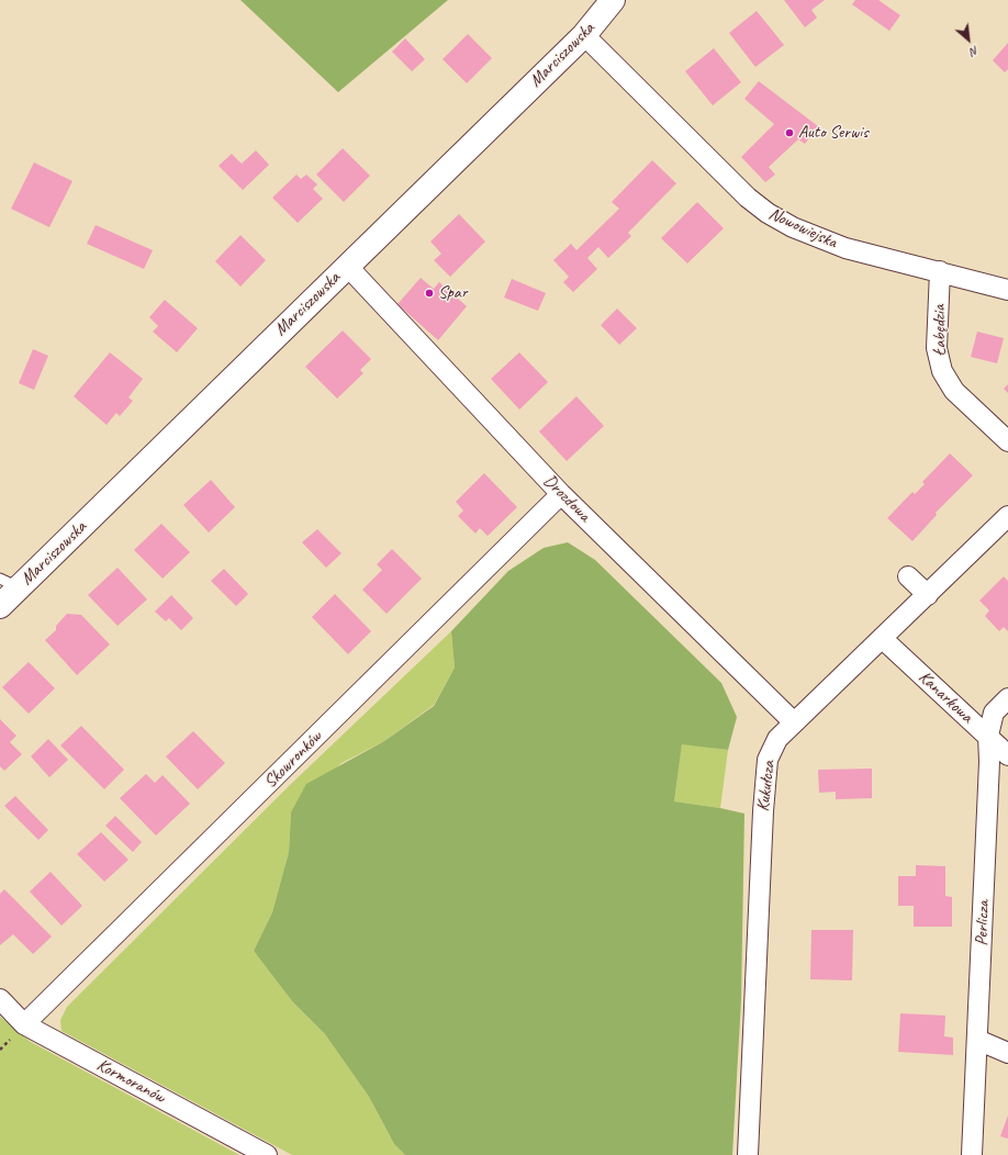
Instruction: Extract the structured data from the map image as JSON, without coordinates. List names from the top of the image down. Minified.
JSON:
{"streets":{"street":["Marciszowska","Nowowiejska","Łabędzia","Drozdowa","Kanarkowa","Skowronków","Kukułcza","Perlicza","Kormoranów"]},"crossings":[["Marciszowska","Nowowiejska"],["Marciszowska","Drozdowa"],["Nowowiejska","Łabędzia"],["Drozdowa","Skowronków"],["Drozdowa","Kukułcza"],["Kanarkowa","Kukułcza"],["Kanarkowa","Perlicza"],["Skowronków","Kormoranów"]],"places":["Auto Serwis","Spar"],"north":"bottom right"}
